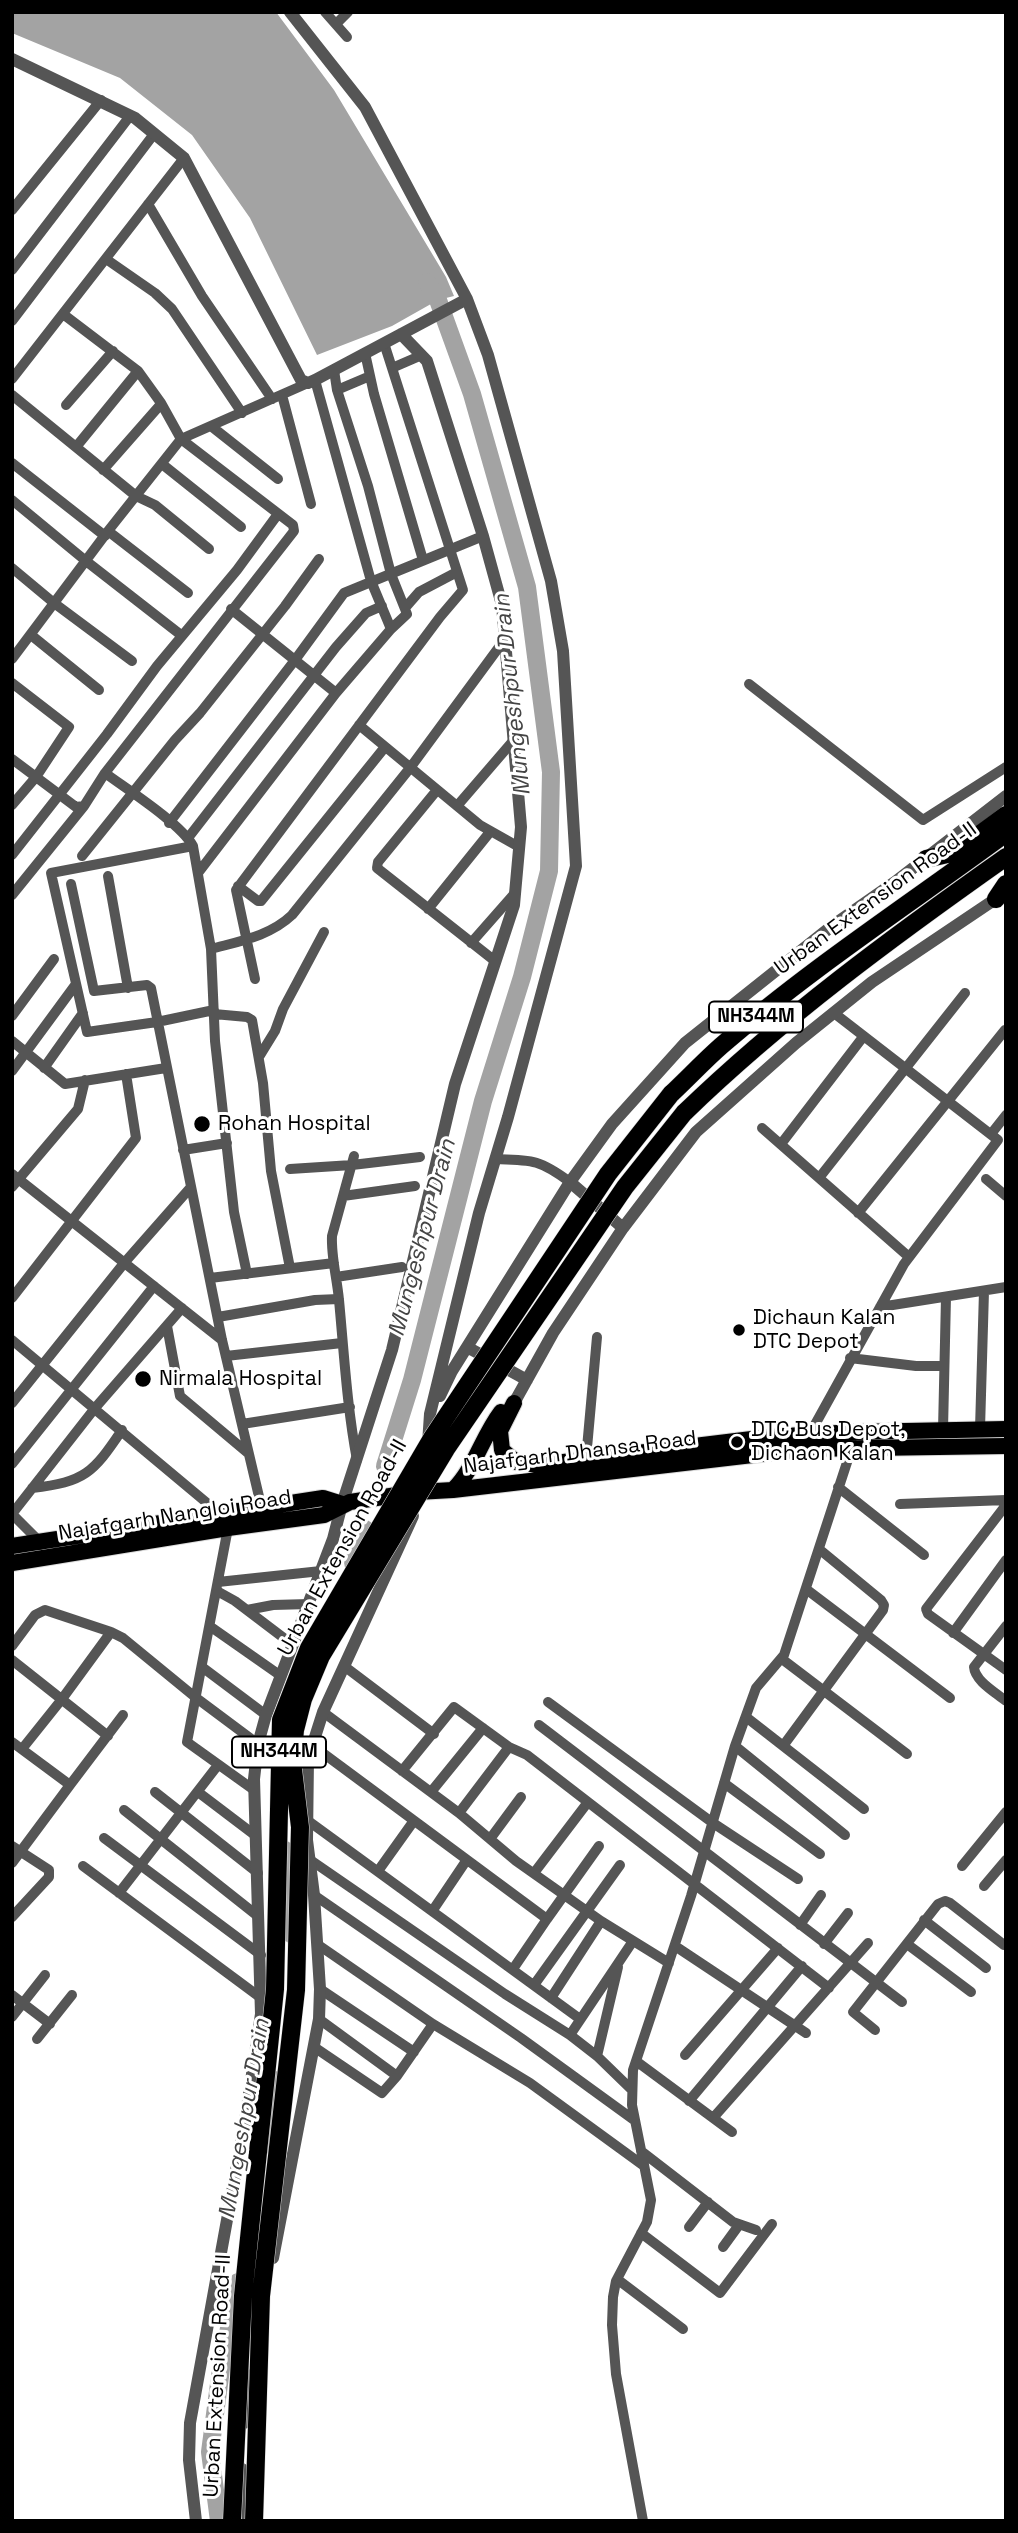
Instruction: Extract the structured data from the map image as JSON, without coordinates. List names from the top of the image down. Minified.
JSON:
{"streets":{"highway":["Urban Extension Road-II","NH344M"],"main road":["Najafgarh Dhansa Road","Najafgarh Nangloi Road"]},"crossings":[["Najafgarh Dhansa Road","Najafgarh Nangloi Road"]],"water":["Mungeshpur Drain"],"places":["Rohan Hospital","Dichaun Kalan DTC Depot","Nirmala Hospital","DTC Bus Depot, Dichaon Kalan"]}
